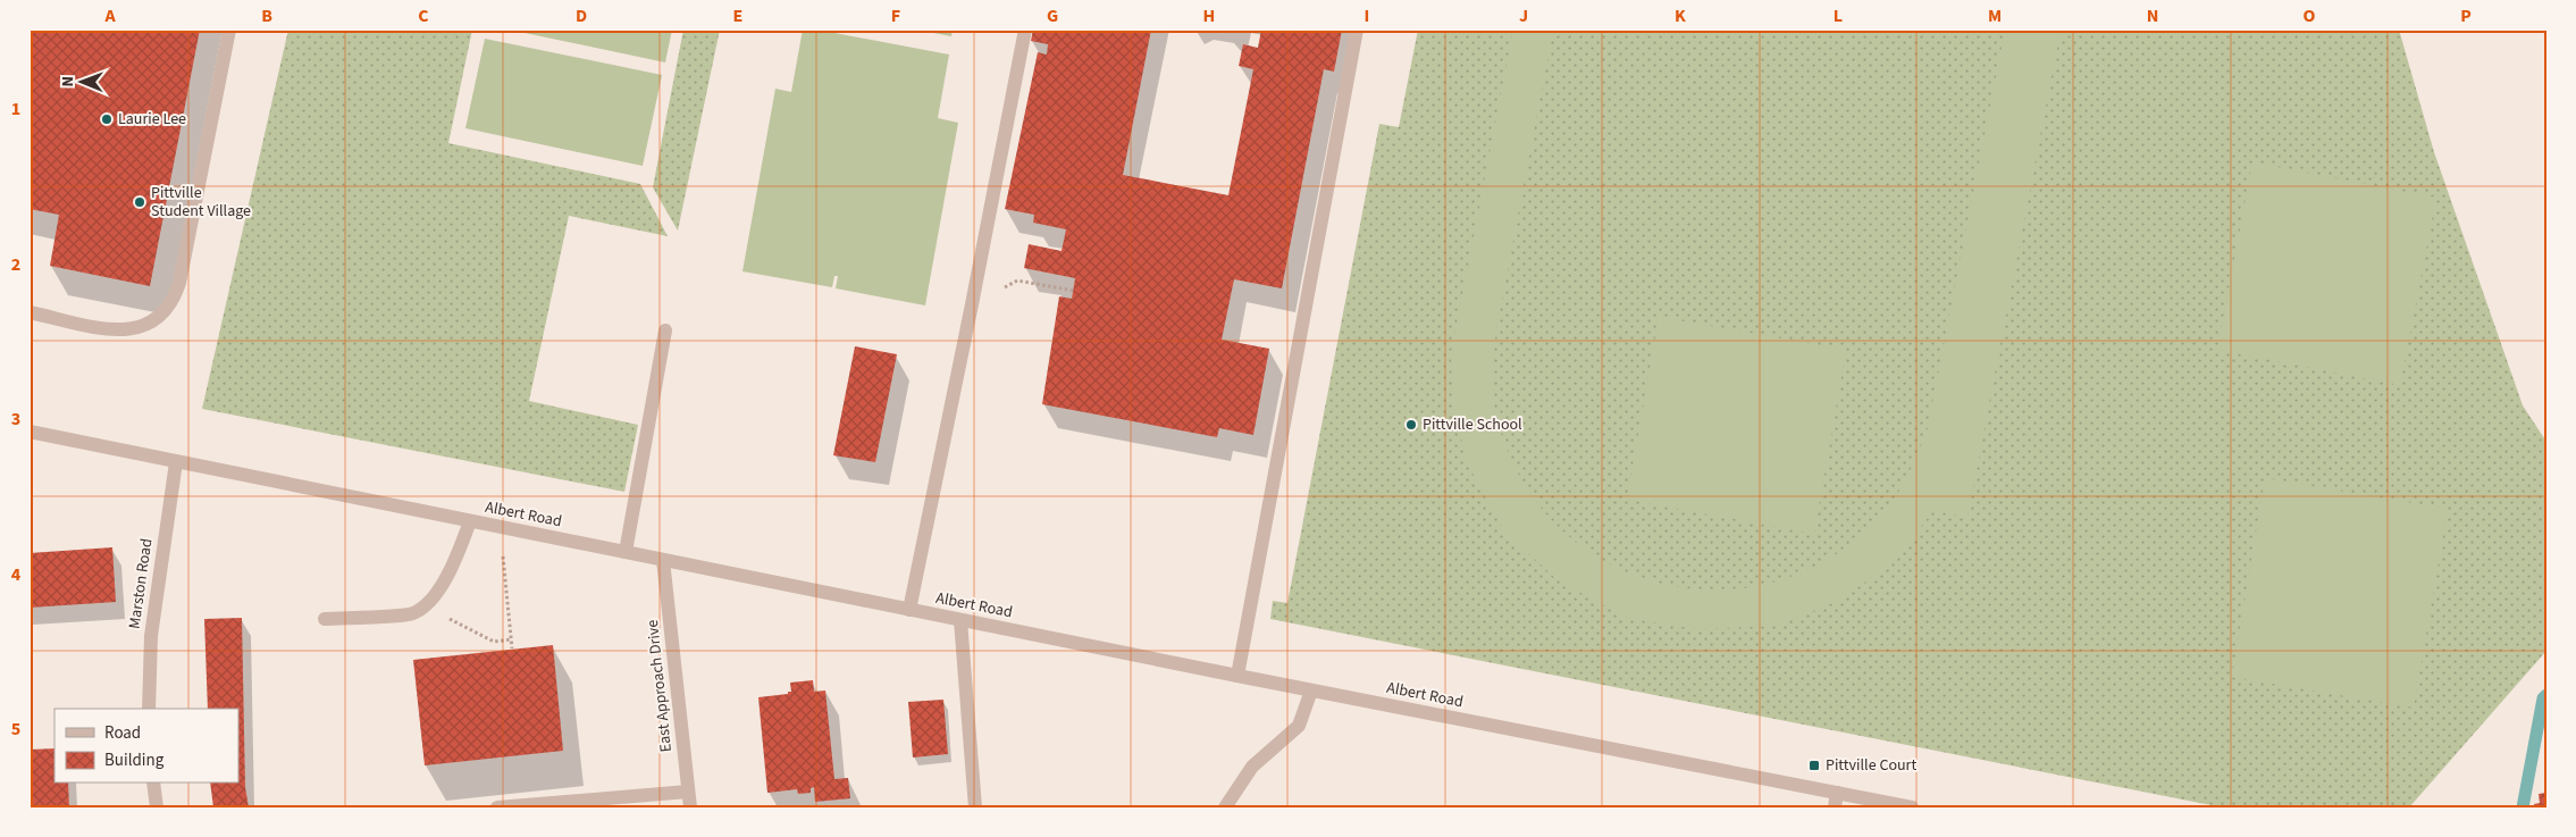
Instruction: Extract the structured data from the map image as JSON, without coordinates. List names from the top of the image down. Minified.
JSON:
{"streets":{"street":["Albert Road","Marston Road","East Approach Drive"]},"crossings":[["Albert Road","Marston Road"],["Albert Road","East Approach Drive"]],"places":{"other":["Laurie Lee","Pittville Student Village","Pittville School"],"transit":["Pittville Court"]},"legend":["Road","Building"],"north":"left","grid":{"columns":["A","B","C","D","E","F","G","H","I","J","K","L","M","N","O","P"],"rows":["1","2","3","4","5"]}}
